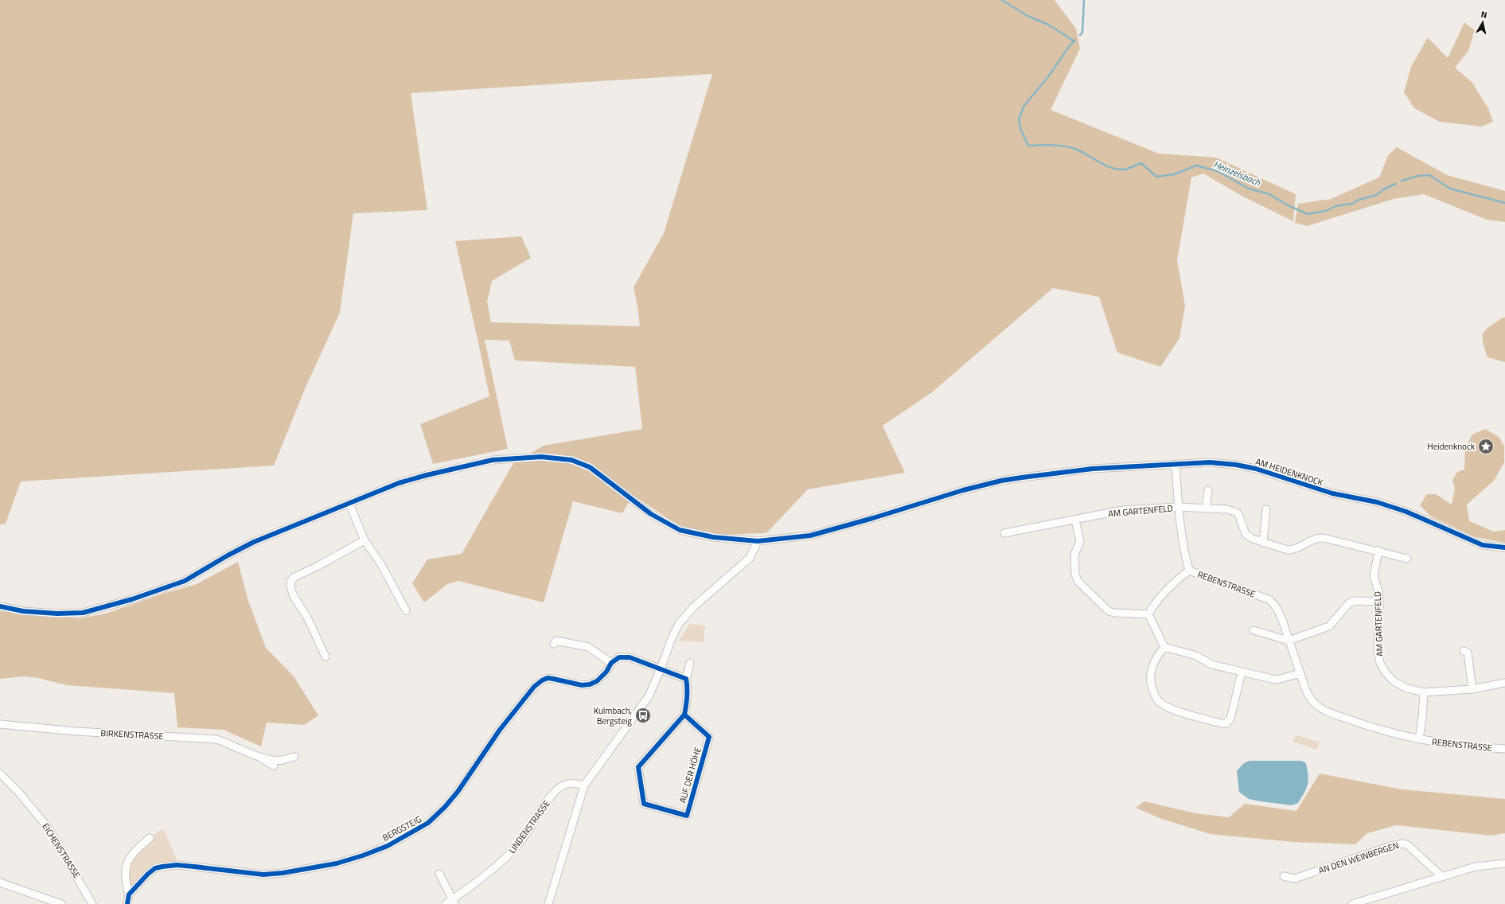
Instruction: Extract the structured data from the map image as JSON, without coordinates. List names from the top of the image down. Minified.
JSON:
{"streets":{"street":["AM HEIDENKNOCK","AM GARTENFELD","REBENSTRASSE","BIRKENSTRASSE","AUF DER HÖHE","LINDENSTRASSE","BERGSTEIG","EICHENSTRASSE","AN DEN WEINBERGEN"]},"crossings":[["AM HEIDENKNOCK","REBENSTRASSE"],["AM GARTENFELD","REBENSTRASSE"]],"water":["Heinzelsbach"],"places":{"place":["Heidenknock"],"bus stop":["Kulmbach, Bergsteig"]},"north":"top"}
